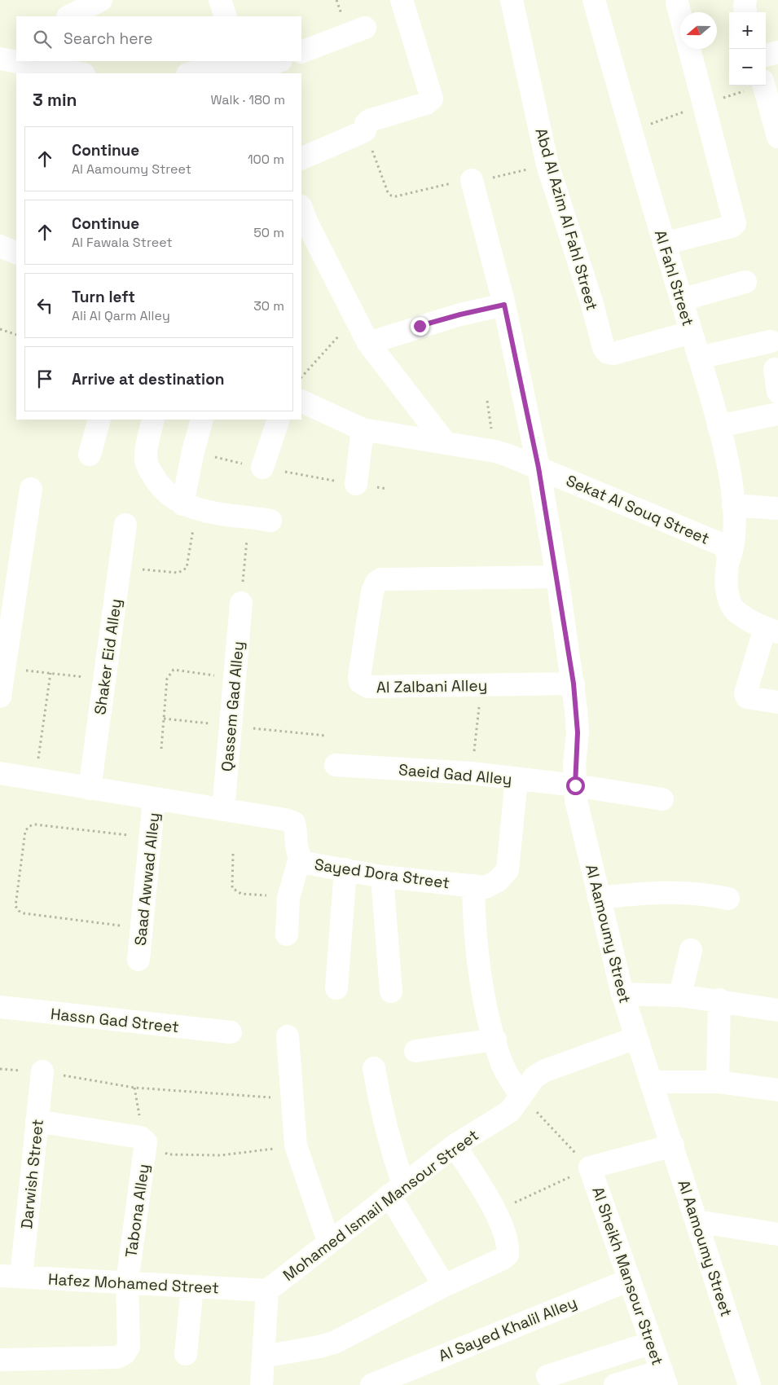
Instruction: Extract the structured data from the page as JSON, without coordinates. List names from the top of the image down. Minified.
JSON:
{"streets":{"street":["Abd Al Azim Al Fahl Street","Al Fahl Street","Sekat Al Souq Street","Shaker Eid Alley","Al Zalbani Alley","Qassem Gad Alley","Saeid Gad Alley","Sayed Dora Street","Saad Awwad Alley","Al Aamoumy Street","Hassn Gad Street","Darwish Street","Mohamed Ismail Mansour Street","Tabona Alley","Al Sheikh Mansour Street","Hafez Mohamed Street","Al Sayed Khalil Alley"]},"crossings":[["Abd Al Azim Al Fahl Street","Al Fahl Street"],["Al Fahl Street","Sekat Al Souq Street"],["Sekat Al Souq Street","Al Aamoumy Street"],["Shaker Eid Alley","Sayed Dora Street"],["Al Zalbani Alley","Al Aamoumy Street"],["Qassem Gad Alley","Sayed Dora Street"],["Saeid Gad Alley","Sayed Dora Street"],["Saeid Gad Alley","Al Aamoumy Street"],["Sayed Dora Street","Saad Awwad Alley"],["Al Aamoumy Street","Mohamed Ismail Mansour Street"],["Darwish Street","Hafez Mohamed Street"],["Mohamed Ismail Mansour Street","Hafez Mohamed Street"],["Tabona Alley","Hafez Mohamed Street"],["Al Sheikh Mansour Street","Al Sayed Khalil Alley"]],"north":"left","page":{"map_buttons":["+","−"],"search":"Search here","heading":["3 min","Walk · 180 m"],"list":[["Continue","Al Aamoumy Street","100 m"],["Continue","Al Fawala Street","50 m"],["Turn left","Ali Al Qarm Alley","30 m"],"Arrive at destination"]}}
